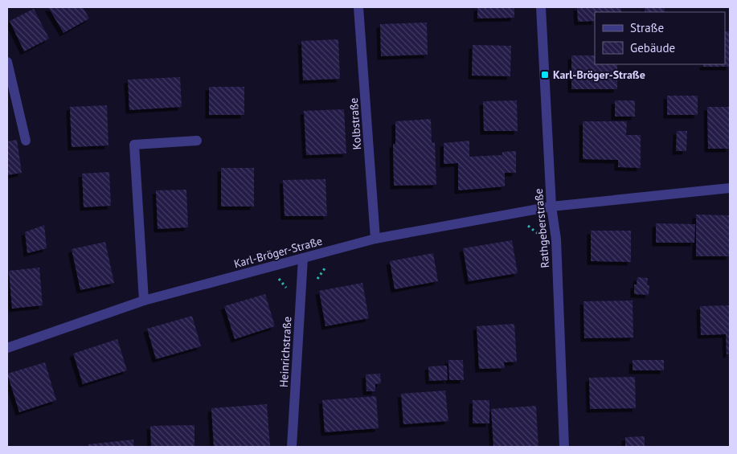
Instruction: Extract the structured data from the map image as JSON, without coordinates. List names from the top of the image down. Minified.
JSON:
{"streets":{"street":["Kolbstraße","Rathgeberstraße","Karl-Bröger-Straße","Heinrichstraße"]},"crossings":[["Kolbstraße","Karl-Bröger-Straße"],["Rathgeberstraße","Karl-Bröger-Straße"],["Karl-Bröger-Straße","Heinrichstraße"]],"places":{"transit":["Karl-Bröger-Straße"]},"legend":["Straße","Gebäude"]}
